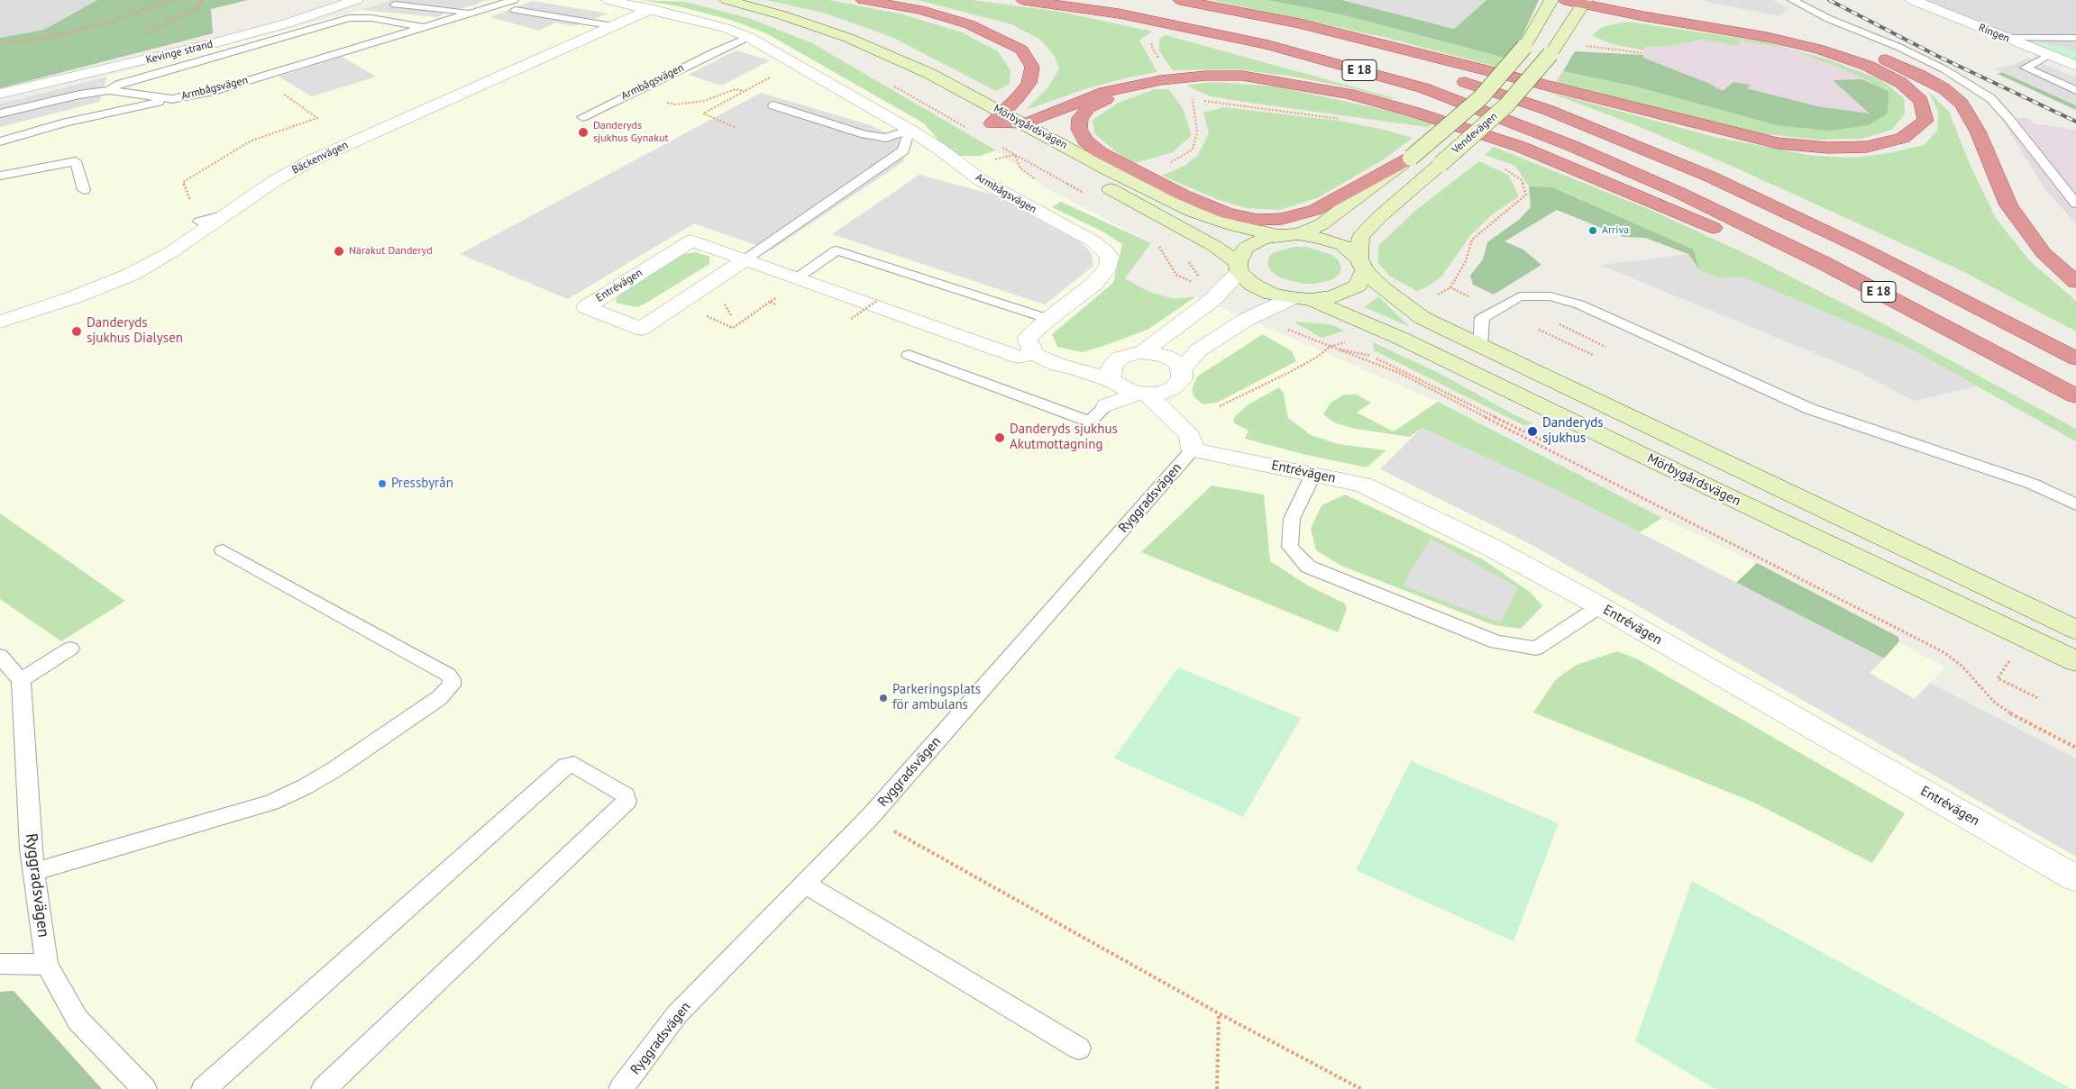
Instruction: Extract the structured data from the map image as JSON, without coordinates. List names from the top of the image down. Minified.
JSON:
{"streets":{"highway":["E 18"],"street":["Ringen","Kevinge strand","Armbågsvägen","Mörbygårdsvägen","Vendevägen","Bäckenvägen","Entrévägen"],"lane":["Ryggradsvägen"]},"crossings":[["Armbågsvägen","Bäckenvägen"],["Armbågsvägen","Entrévägen"],["Entrévägen","Ryggradsvägen"]],"places":["Danderyds sjukhus Gynakut","Arriva","Närakut Danderyd","Danderyds sjukhus Dialysen","Danderyds sjukhus","Danderyds sjukhus Akutmottagning","Pressbyrån","Parkeringsplats för ambulans"]}
